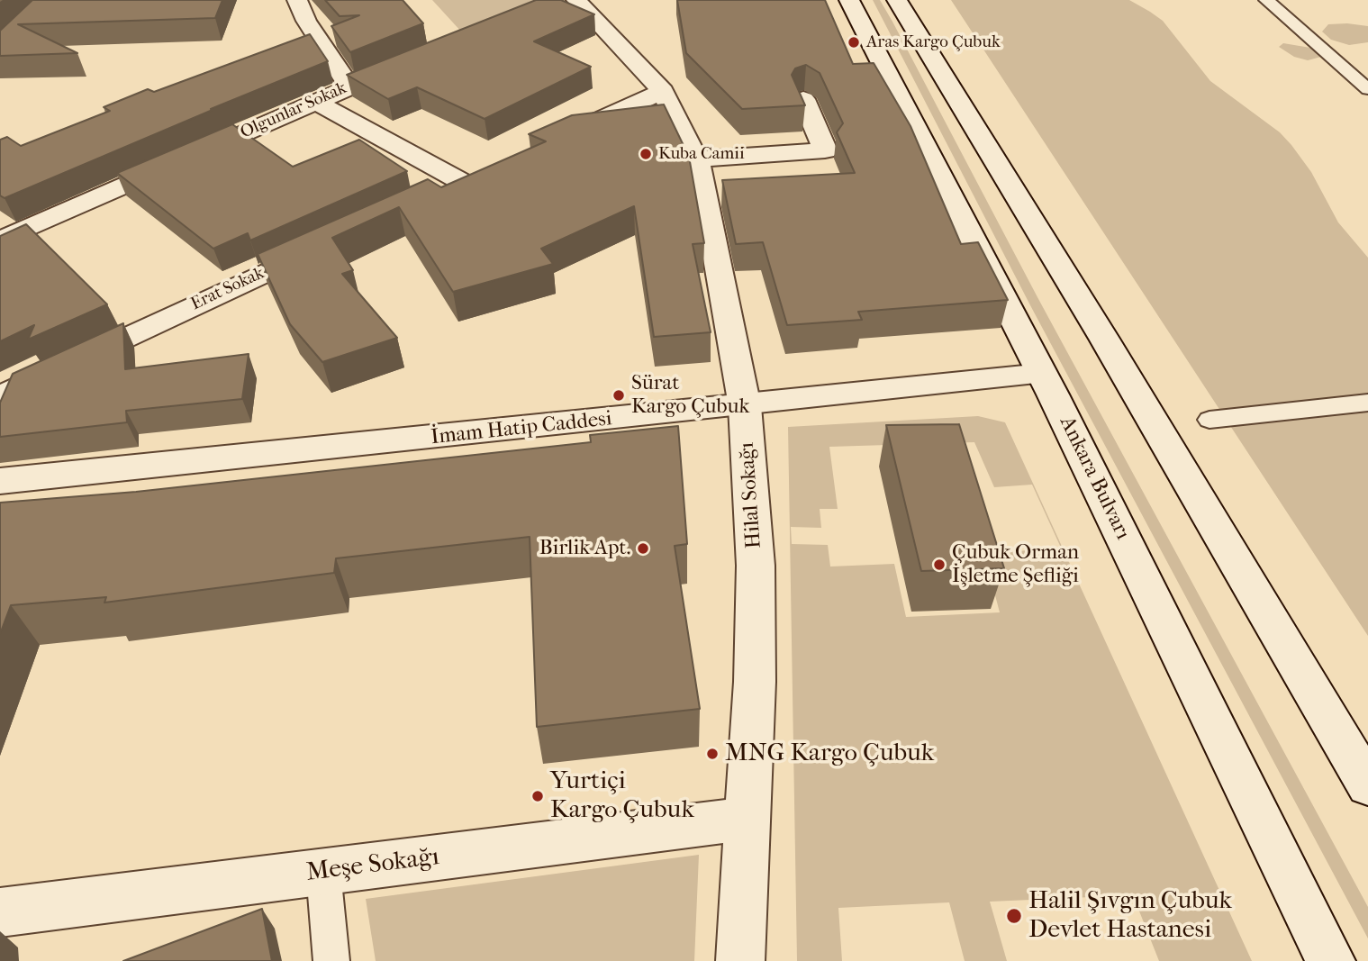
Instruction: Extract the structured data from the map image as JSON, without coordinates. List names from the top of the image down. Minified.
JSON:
{"streets":{"street":["Olgunlar Sokak","Erat Sokak","İmam Hatip Caddesi","Ankara Bulvarı","Hilal Sokağı","Meşe Sokağı"]},"crossings":[["İmam Hatip Caddesi","Ankara Bulvarı"],["İmam Hatip Caddesi","Hilal Sokağı"],["Hilal Sokağı","Meşe Sokağı"]],"places":["Aras Kargo Çubuk","Kuba Camii","Sürat Kargo Çubuk","Birlik Apt.","Çubuk Orman İşletme Şefliği","MNG Kargo Çubuk","Yurtiçi Kargo Çubuk","Halil Şıvgın Çubuk Devlet Hastanesi"]}
